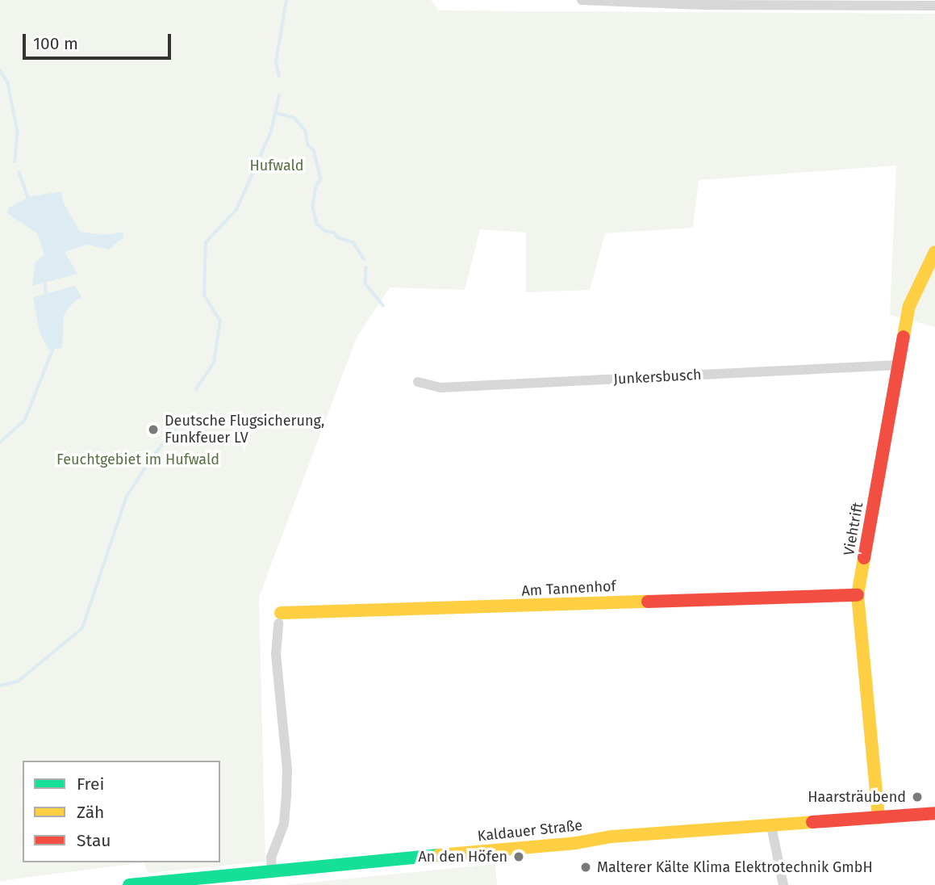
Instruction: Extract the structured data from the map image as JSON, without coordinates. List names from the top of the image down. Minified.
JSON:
{"streets":{"street":["Junkersbusch","Viehtrift","Am Tannenhof","Kaldauer Straße"]},"crossings":[["Junkersbusch","Viehtrift"],["Viehtrift","Am Tannenhof"],["Viehtrift","Kaldauer Straße"],["Am Tannenhof","Kaldauer Straße"]],"parks":["Hufwald","Feuchtgebiet im Hufwald"],"places":["Deutsche Flugsicherung, Funkfeuer LV","Haarsträubend","An den Höfen","Malterer Kälte Klima Elektrotechnik GmbH"],"legend":["Frei","Zäh","Stau"],"scale_bar":"100 m"}
